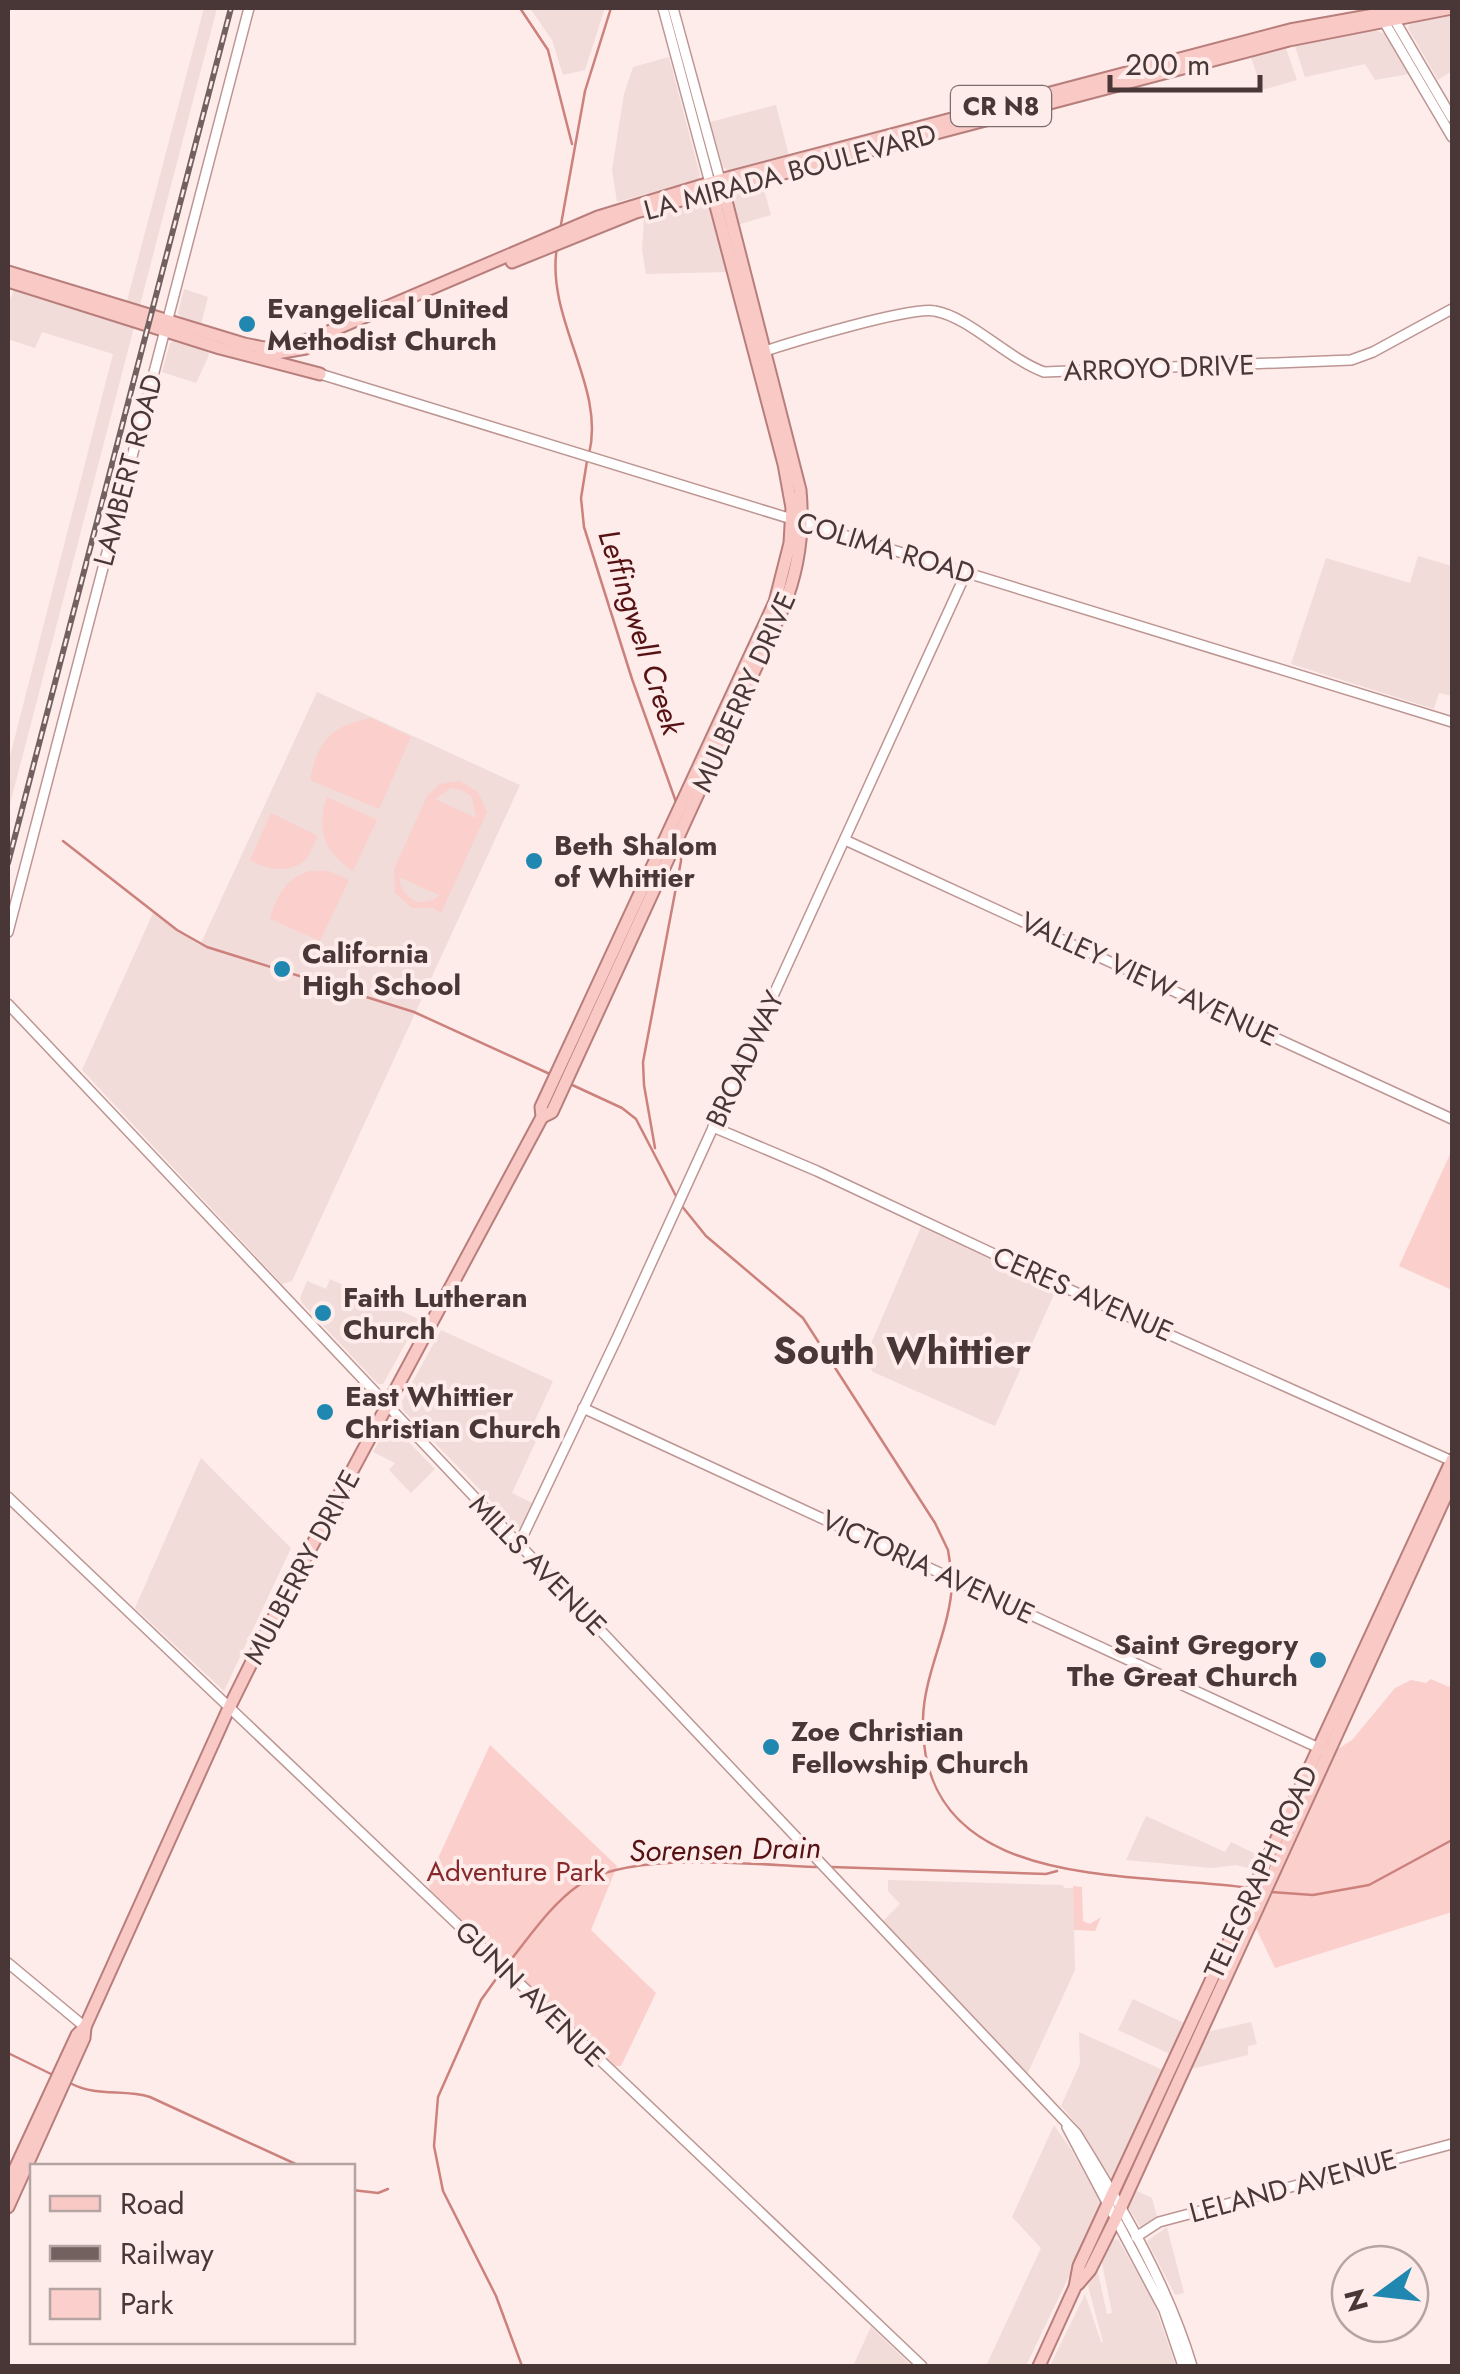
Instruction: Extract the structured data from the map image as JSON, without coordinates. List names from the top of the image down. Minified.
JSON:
{"streets":{"main road":["CR N8","LA MIRADA BOULEVARD","MULBERRY DRIVE","TELEGRAPH ROAD"],"street":["ARROYO DRIVE","LAMBERT ROAD","COLIMA ROAD","VALLEY VIEW AVENUE","BROADWAY","CERES AVENUE","MILLS AVENUE","VICTORIA AVENUE","GUNN AVENUE","LELAND AVENUE"]},"crossings":[["CR N8","LA MIRADA BOULEVARD"],["CR N8","LAMBERT ROAD"],["LA MIRADA BOULEVARD","MULBERRY DRIVE"],["ARROYO DRIVE","MULBERRY DRIVE"],["COLIMA ROAD","MULBERRY DRIVE"],["COLIMA ROAD","BROADWAY"],["MULBERRY DRIVE","MILLS AVENUE"],["MULBERRY DRIVE","GUNN AVENUE"],["VALLEY VIEW AVENUE","BROADWAY"],["BROADWAY","CERES AVENUE"],["BROADWAY","MILLS AVENUE"],["BROADWAY","VICTORIA AVENUE"],["CERES AVENUE","TELEGRAPH ROAD"],["MILLS AVENUE","TELEGRAPH ROAD"],["MILLS AVENUE","LELAND AVENUE"],["VICTORIA AVENUE","TELEGRAPH ROAD"]],"districts":["South Whittier"],"water":["Leffingwell Creek","Sorensen Drain"],"parks":["Adventure Park"],"places":["Evangelical United Methodist Church","Beth Shalom of Whittier","California High School","Faith Lutheran Church","East Whittier Christian Church","Saint Gregory The Great Church","Zoe Christian Fellowship Church"],"legend":["Road","Railway","Park"],"scale_bar":"200 m","north":"left"}
